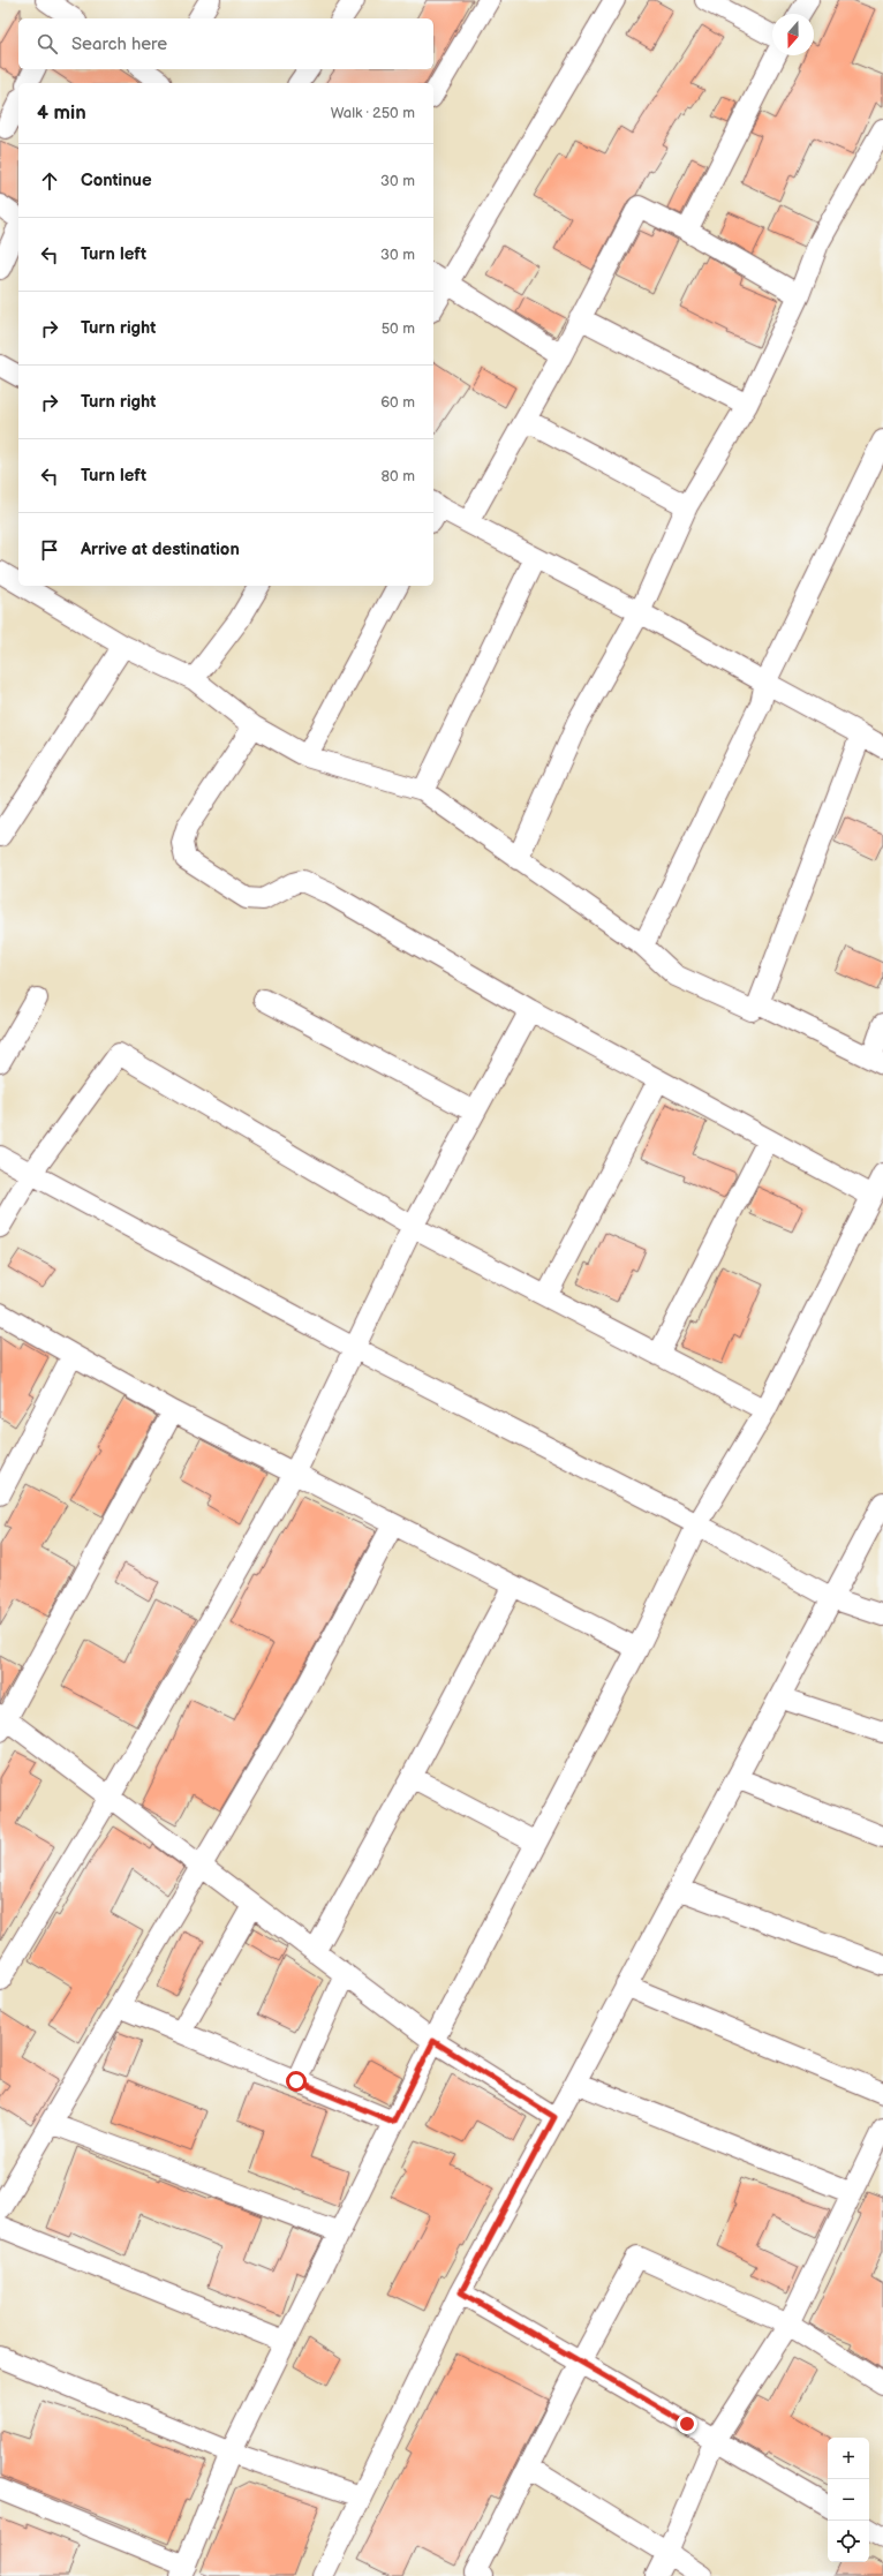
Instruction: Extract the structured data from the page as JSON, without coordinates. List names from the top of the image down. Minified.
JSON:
{"north":"bottom","page":{"search":"Search here","heading":["4 min","Walk · 250 m"],"list":[["Continue","30 m"],["Turn left","30 m"],["Turn right","50 m"],["Turn right","60 m"],["Turn left","80 m"],"Arrive at destination"],"map_buttons":["+","−"]}}
